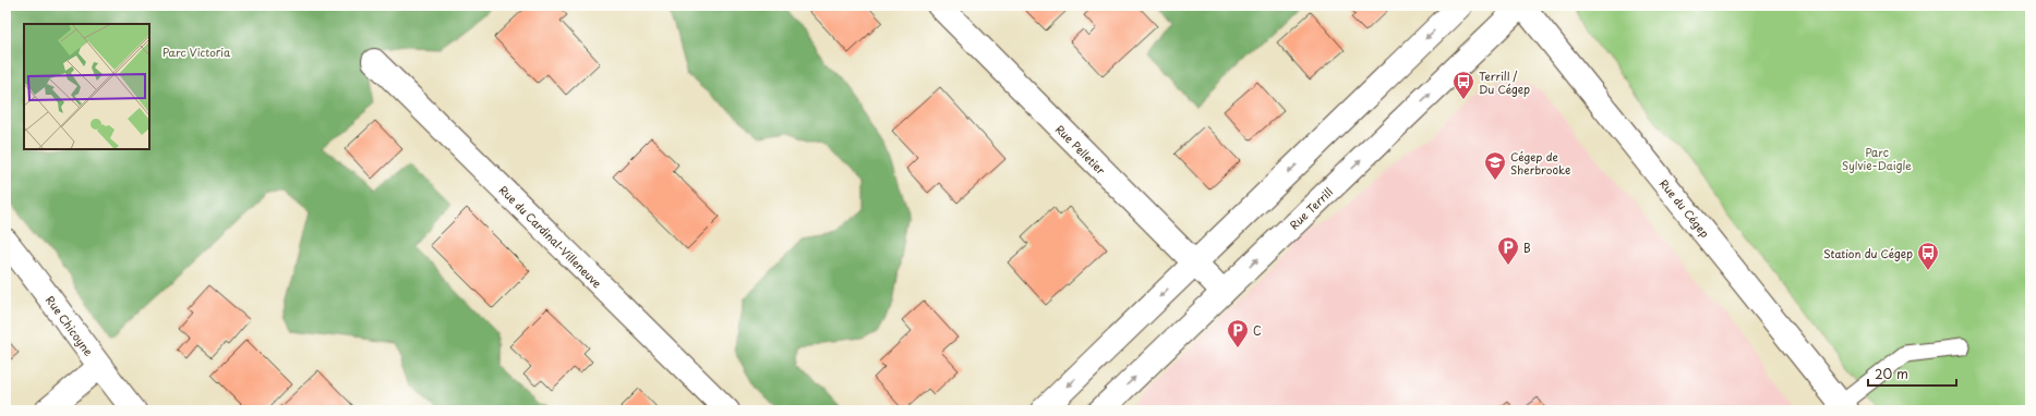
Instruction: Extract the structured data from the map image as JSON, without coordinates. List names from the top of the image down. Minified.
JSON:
{"streets":{"street":["Rue Pelletier","Rue Terrill","Rue du Cégep","Rue du Cardinal-Villeneuve","Rue Chicoyne"]},"crossings":[["Rue Pelletier","Rue Terrill"],["Rue Terrill","Rue du Cégep"]],"parks":["Parc Victoria","Parc Sylvie-Daigle"],"places":{"bus stop":["Terrill / Du Cégep","Station du Cégep"],"school or university":["Cégep de Sherbrooke"],"parking":["B","C"]},"scale_bar":"20 m"}
